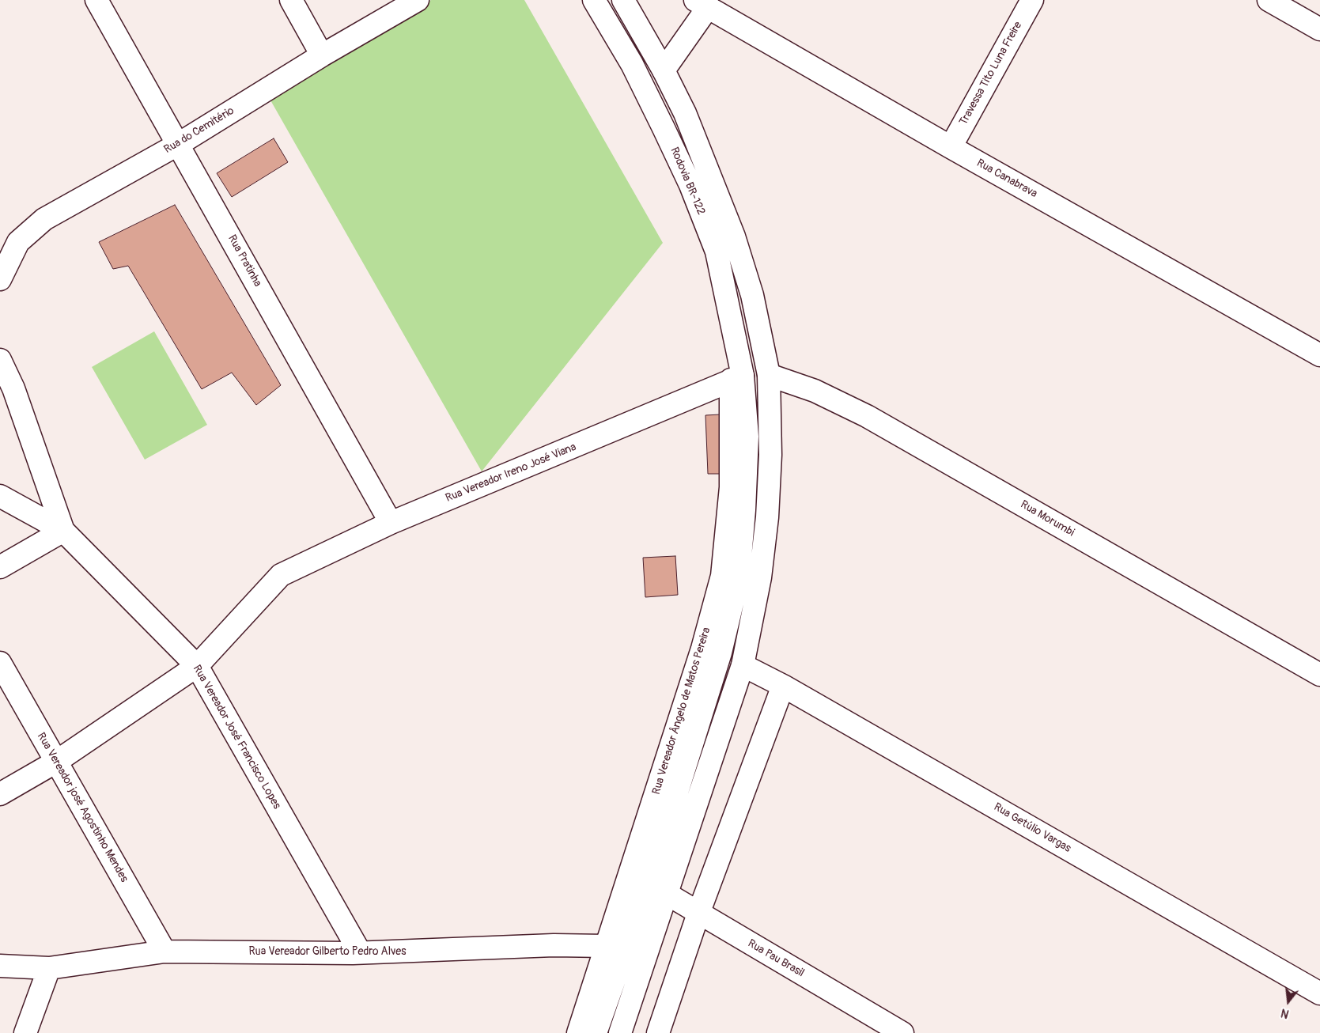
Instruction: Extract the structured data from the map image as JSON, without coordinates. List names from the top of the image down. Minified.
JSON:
{"streets":{"street":["Travessa Tito Luna Freire","Rua do Cemitério","Rua Canabrava","Rodovia BR-122","Rua Pratinha","Rua Vereador Ireno José Viana","Rua Morumbi","Rua Vereador Ângelo de Matos Pereira","Rua Vereador José Francisco Lopes","Rua Vereador josé Agostinho Mendes","Rua Getúlio Vargas","Rua Vereador Gilberto Pedro Alves","Rua Pau Brasil"]},"crossings":[["Travessa Tito Luna Freire","Rua Canabrava"],["Rua do Cemitério","Rua Pratinha"],["Rodovia BR-122","Rua Vereador Ireno José Viana"],["Rodovia BR-122","Rua Morumbi"],["Rodovia BR-122","Rua Vereador Ângelo de Matos Pereira"],["Rodovia BR-122","Rua Getúlio Vargas"],["Rodovia BR-122","Rua Pau Brasil"],["Rua Pratinha","Rua Vereador Ireno José Viana"],["Rua Vereador Ireno José Viana","Rua Vereador Ângelo de Matos Pereira"],["Rua Vereador Ireno José Viana","Rua Vereador José Francisco Lopes"],["Rua Vereador Ângelo de Matos Pereira","Rua Vereador Gilberto Pedro Alves"],["Rua Vereador José Francisco Lopes","Rua Vereador Gilberto Pedro Alves"],["Rua Vereador josé Agostinho Mendes","Rua Vereador Gilberto Pedro Alves"]],"north":"bottom"}
